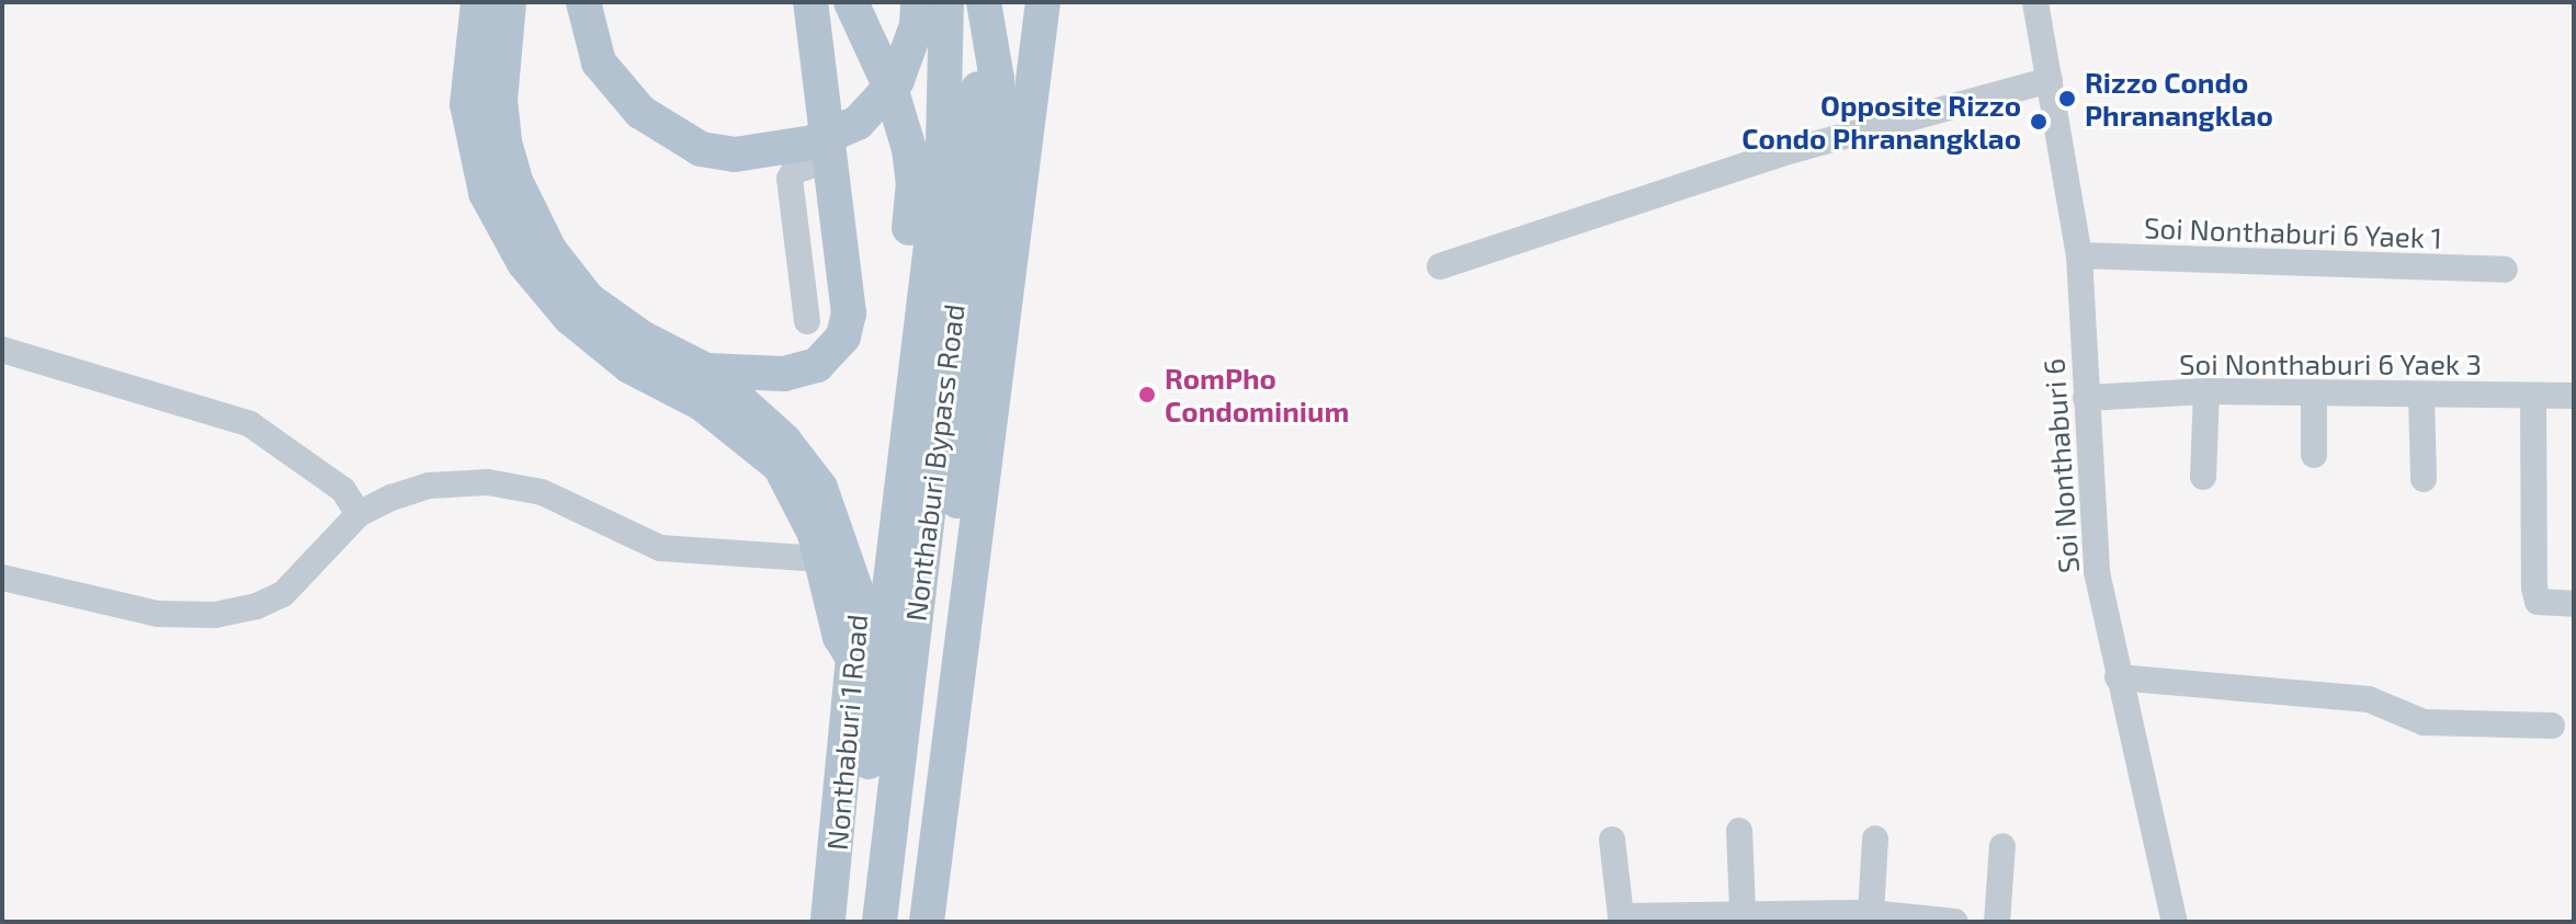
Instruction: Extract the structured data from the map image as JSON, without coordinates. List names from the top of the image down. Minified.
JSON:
{"streets":{"main road":["Nonthaburi Bypass Road","Nonthaburi 1 Road"],"street":["Soi Nonthaburi 6 Yaek 1","Soi Nonthaburi 6 Yaek 3","Soi Nonthaburi 6"]},"crossings":[["Soi Nonthaburi 6 Yaek 1","Soi Nonthaburi 6"],["Soi Nonthaburi 6 Yaek 3","Soi Nonthaburi 6"]],"places":["Rizzo Condo Phranangklao","Opposite Rizzo Condo Phranangklao","RomPho Condominium"]}
